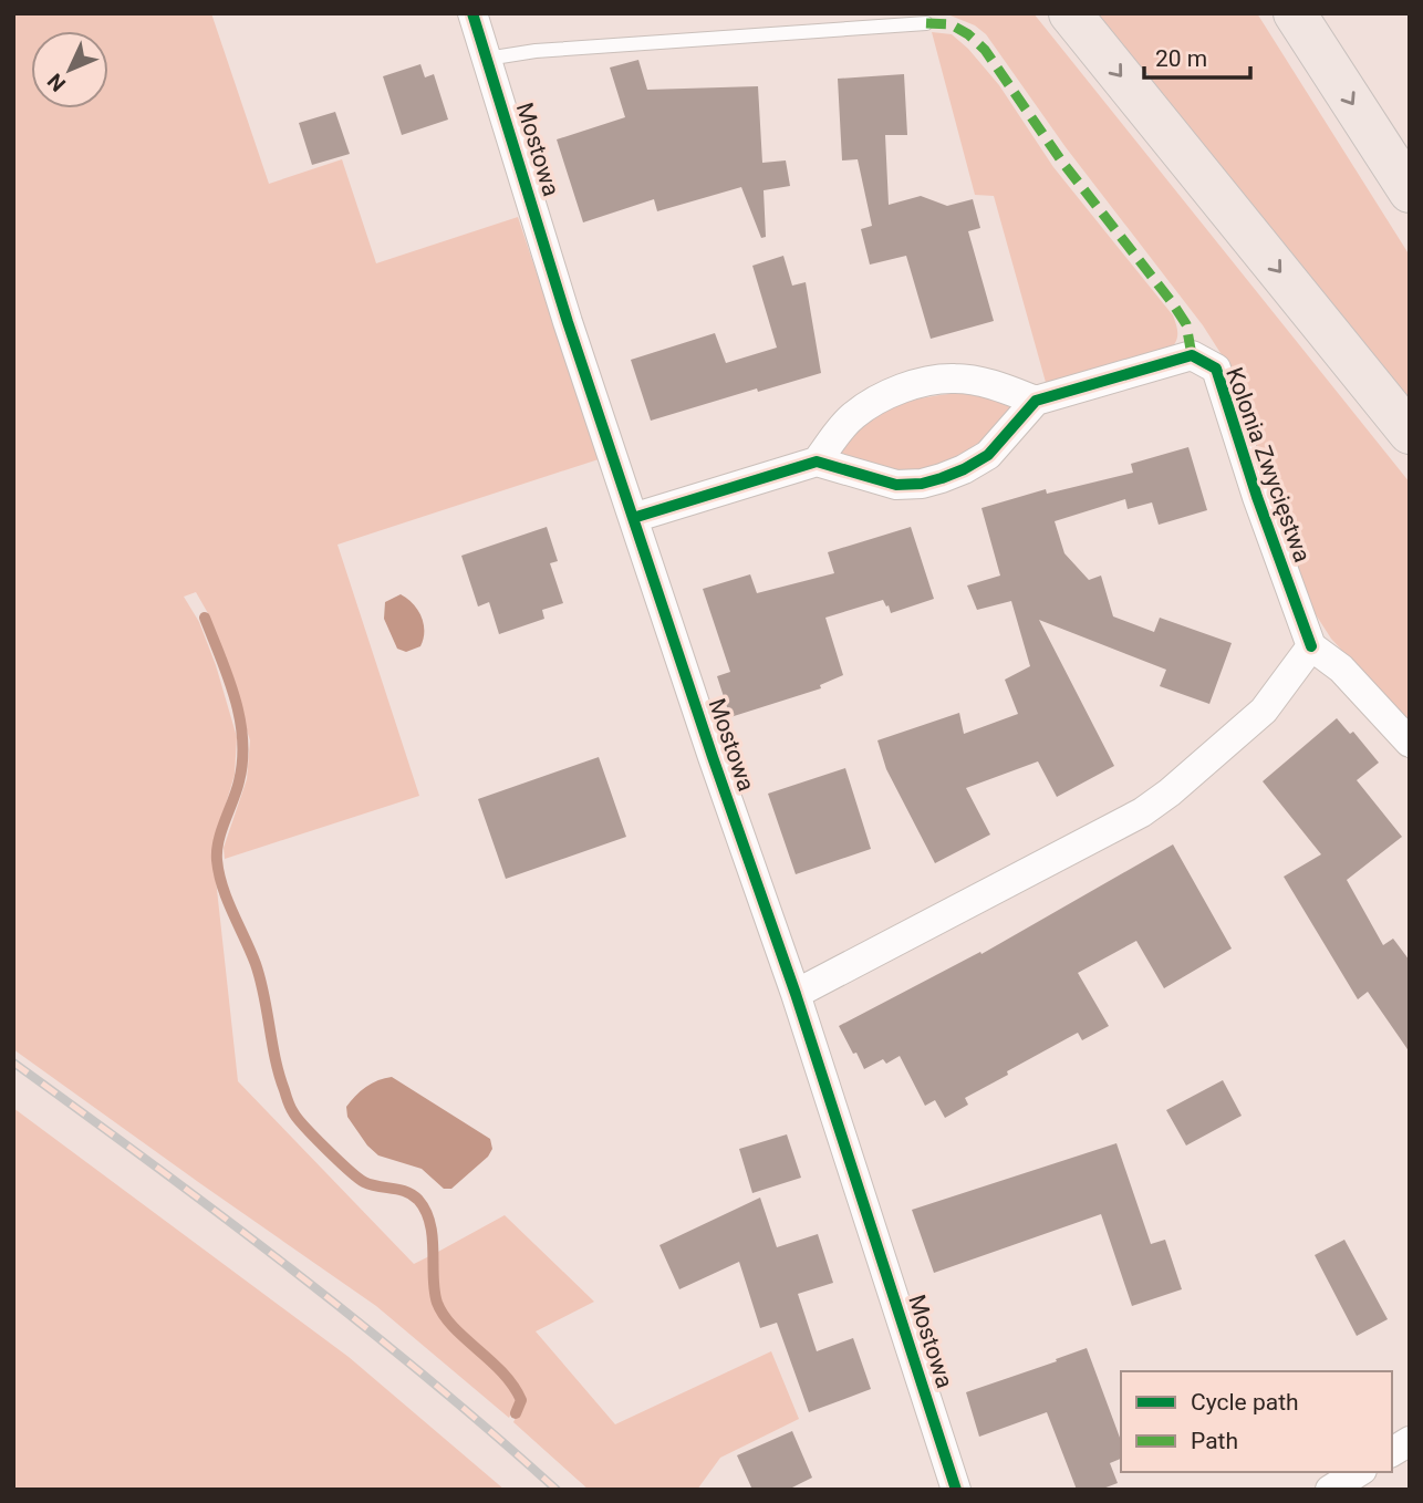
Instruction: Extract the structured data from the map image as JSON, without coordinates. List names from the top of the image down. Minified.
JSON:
{"streets":{"street":["Mostowa","Kolonia Zwycięstwa"]},"legend":["Cycle path","Path"],"scale_bar":"20 m","north":"bottom left"}
